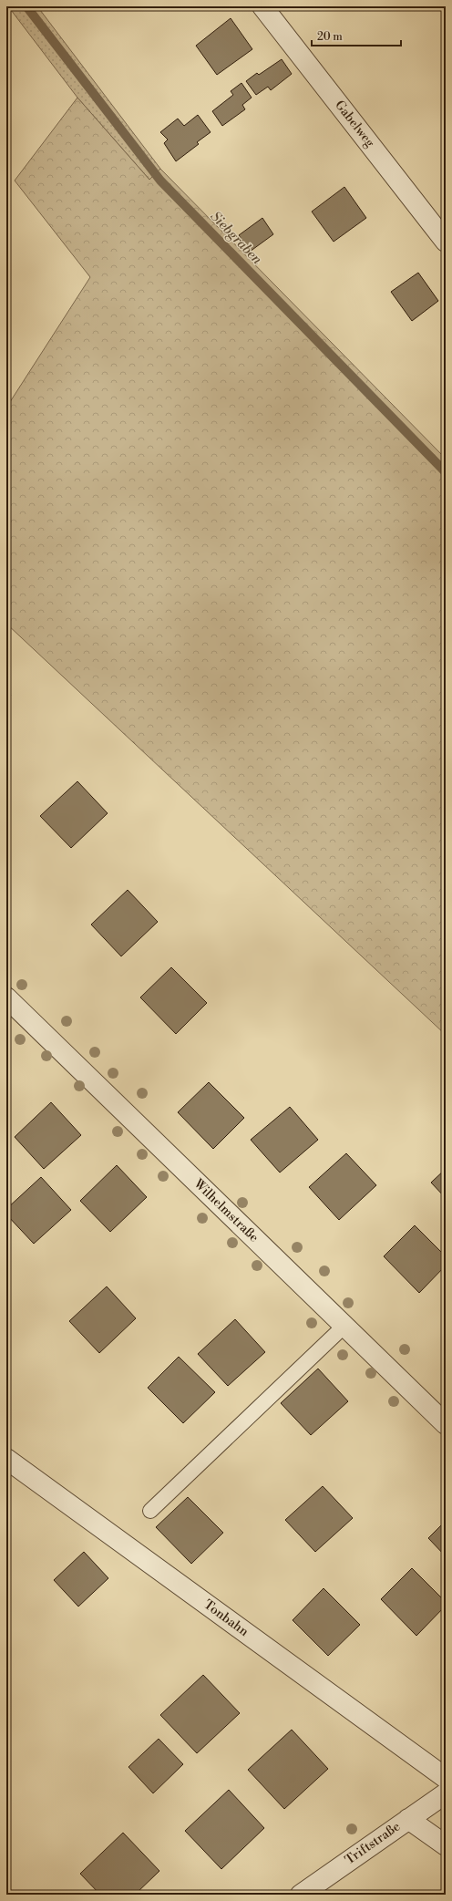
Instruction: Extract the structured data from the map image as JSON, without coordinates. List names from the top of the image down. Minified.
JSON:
{"streets":{"street":["Gabelweg","Wilhelmstraße","Tonbahn","Triftstraße"]},"water":["Siebgraben"],"scale_bar":"20 m"}
